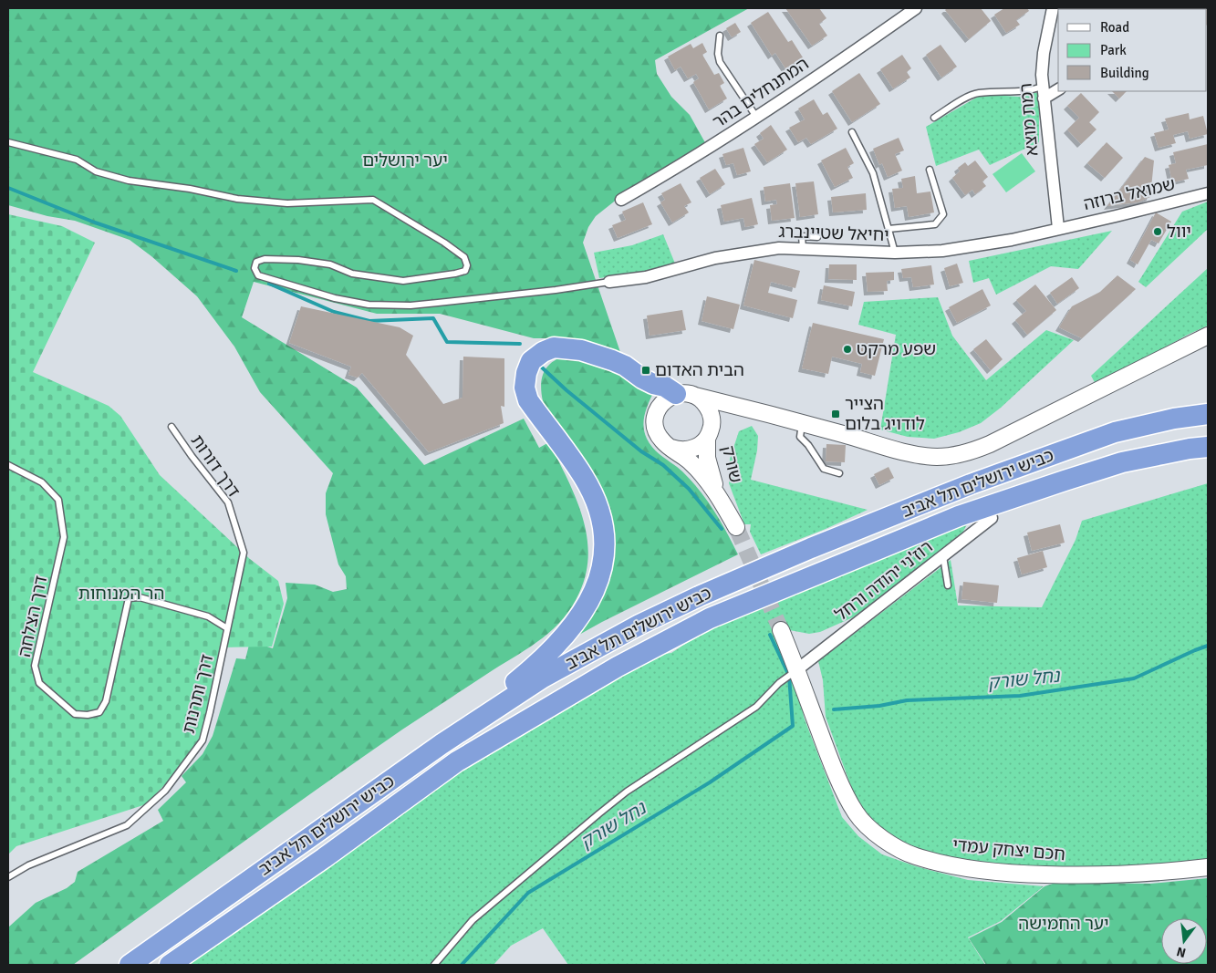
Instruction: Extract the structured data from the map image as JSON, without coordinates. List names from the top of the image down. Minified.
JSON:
{"streets":{"highway":["כביש ירושלים תל אביב"],"main road":["שורק","חכם יצחק עמדי"],"street":["המתנחלים בהר","רמת מוצא","שמואל ברוזה","יחיאל שטיינברג","רוז'ני יהודה ורחל"],"lane":["דרך דורות","דרך הצלחה","דרך ותרנות"]},"crossings":[["רמת מוצא","שמואל ברוזה"],["רמת מוצא","יחיאל שטיינברג"],["שמואל ברוזה","יחיאל שטיינברג"],["דרך דורות","דרך הצלחה"],["דרך דורות","דרך ותרנות"],["רוז'ני יהודה ורחל","חכם יצחק עמדי"],["דרך הצלחה","דרך ותרנות"]],"water":["נחל שורק"],"parks":["יער ירושלים","הר המנוחות","יער החמישה"],"places":{"other":["יוול","שפע מרקט"],"transit":["הבית האדום","הצייר לודויג בלום"]},"legend":["Road","Park","Building"],"north":"bottom"}
